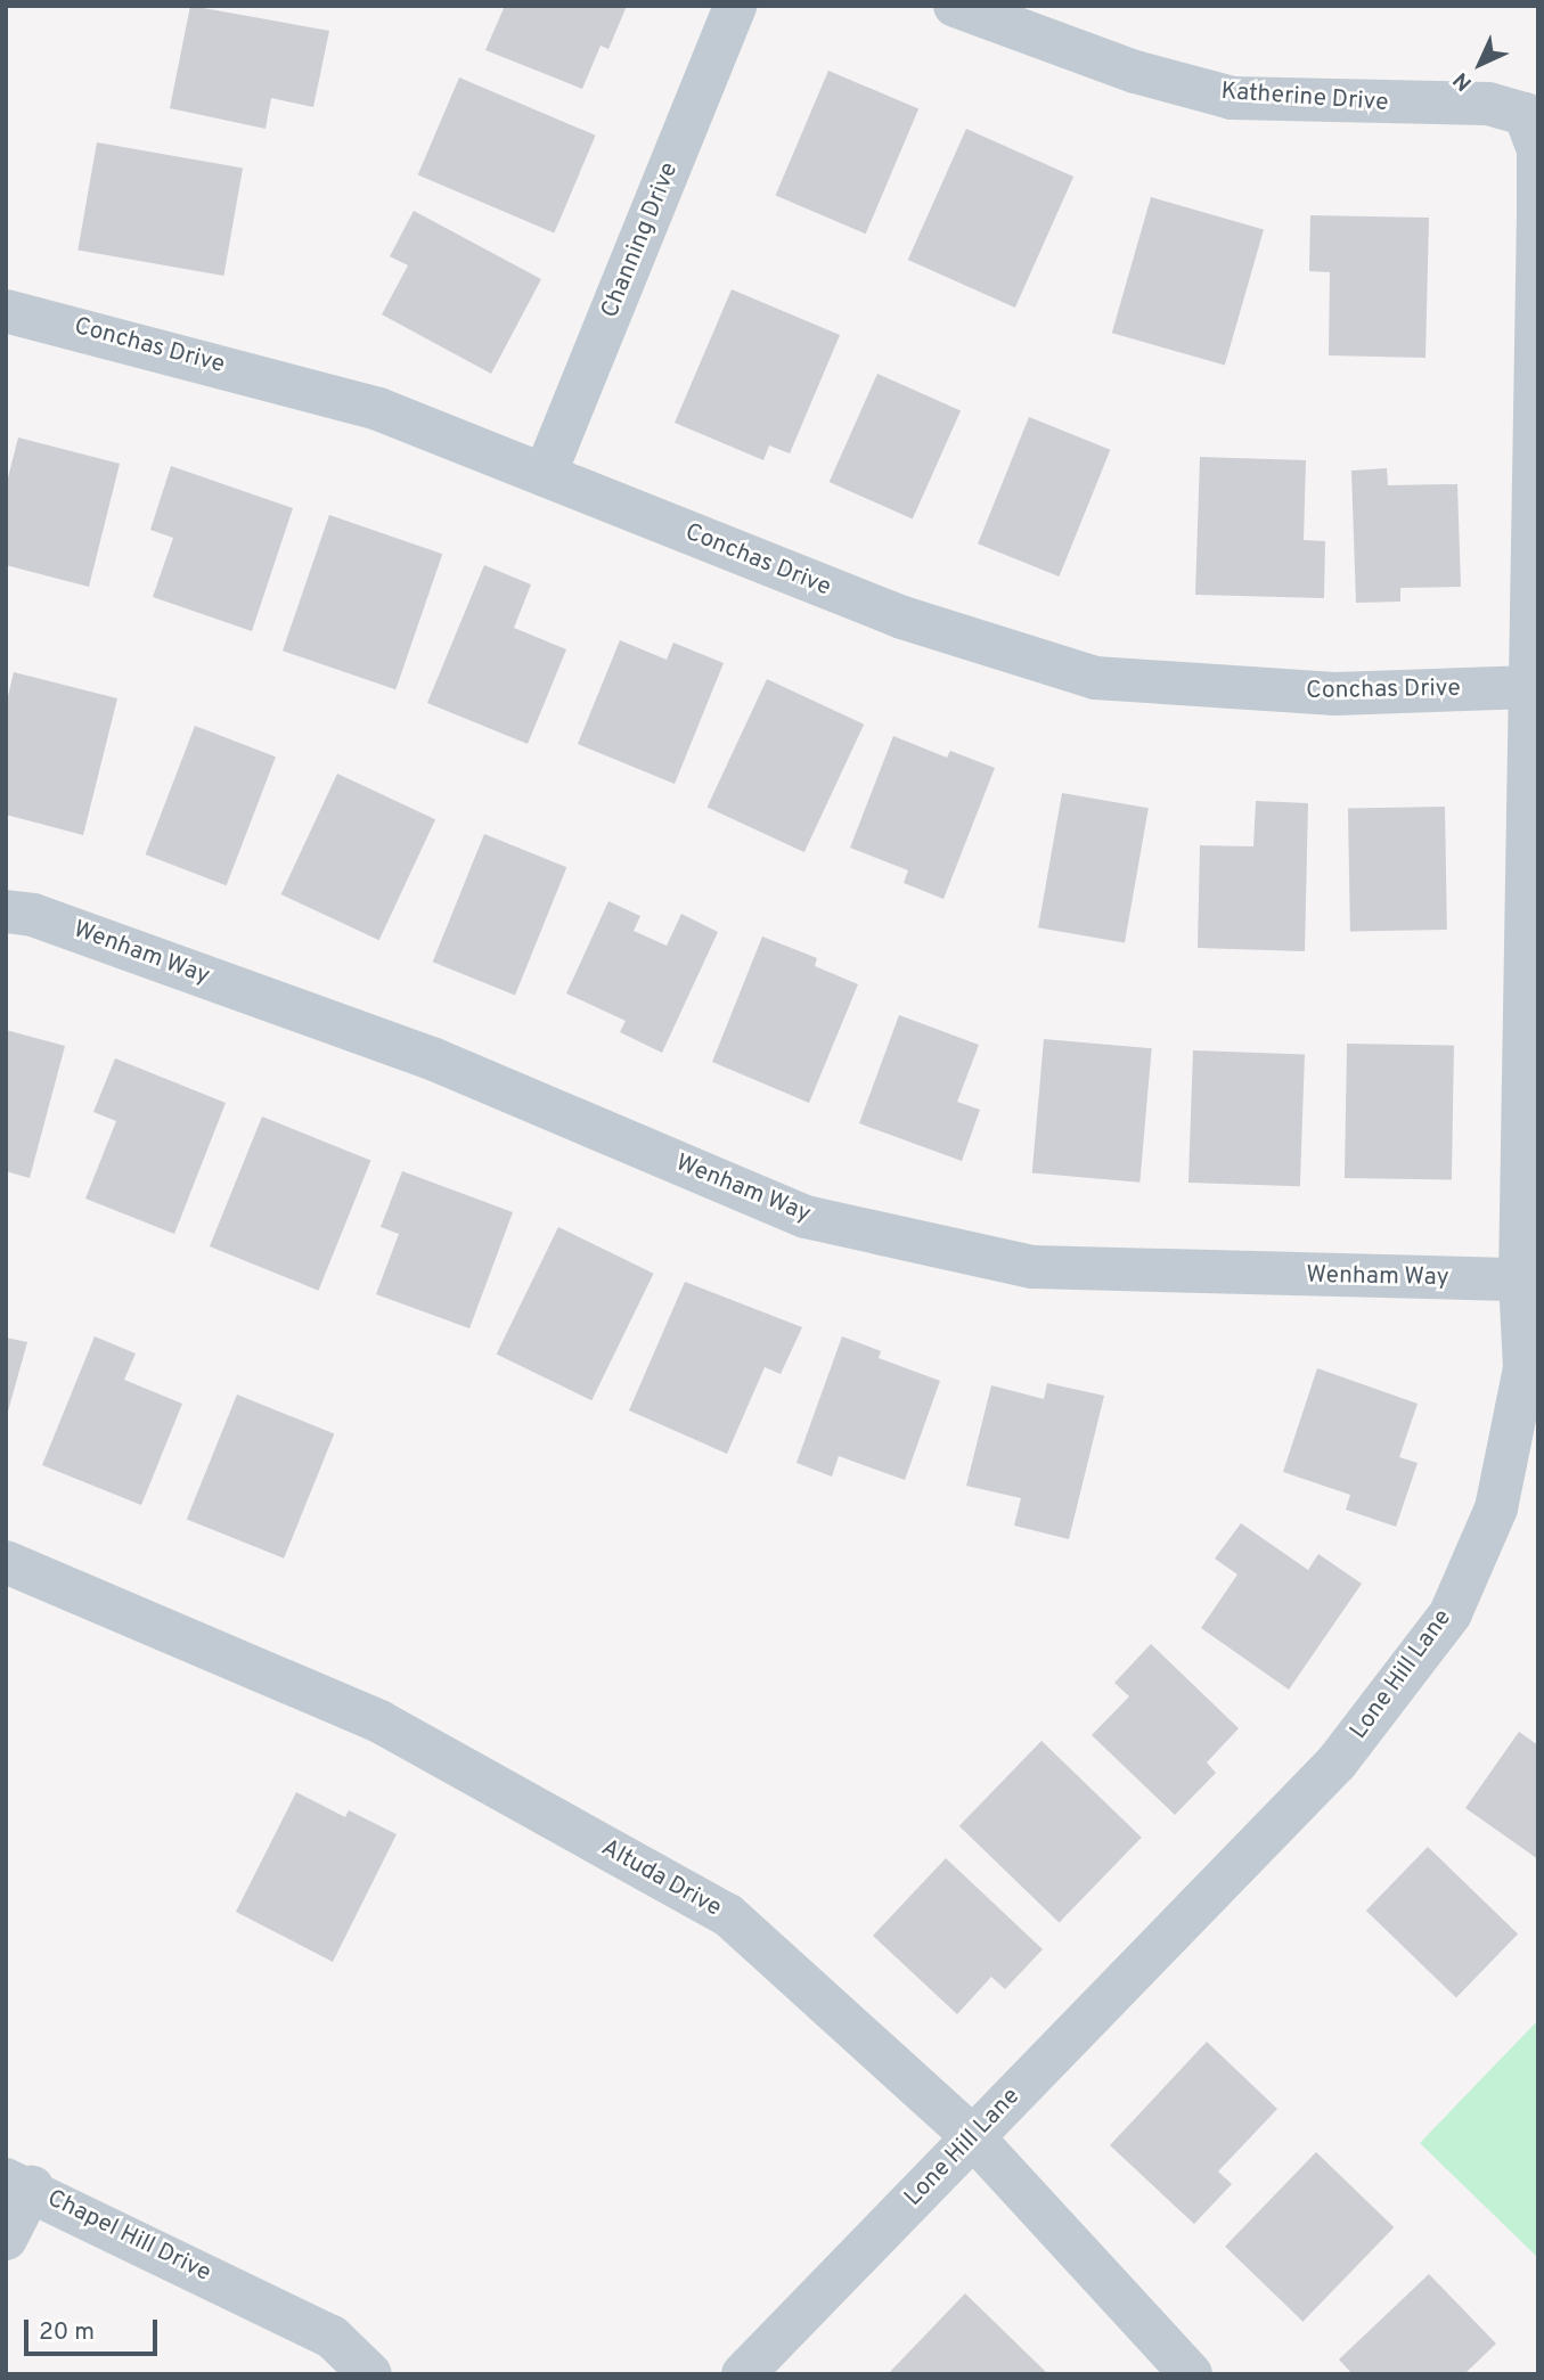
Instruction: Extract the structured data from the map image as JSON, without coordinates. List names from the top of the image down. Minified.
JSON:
{"streets":{"street":["Katherine Drive","Channing Drive","Conchas Drive","Wenham Way","Lone Hill Lane","Altuda Drive","Chapel Hill Drive"]},"crossings":[["Katherine Drive","Lone Hill Lane"],["Channing Drive","Conchas Drive"],["Conchas Drive","Lone Hill Lane"],["Wenham Way","Lone Hill Lane"],["Lone Hill Lane","Altuda Drive"]],"scale_bar":"20 m","north":"bottom left"}
